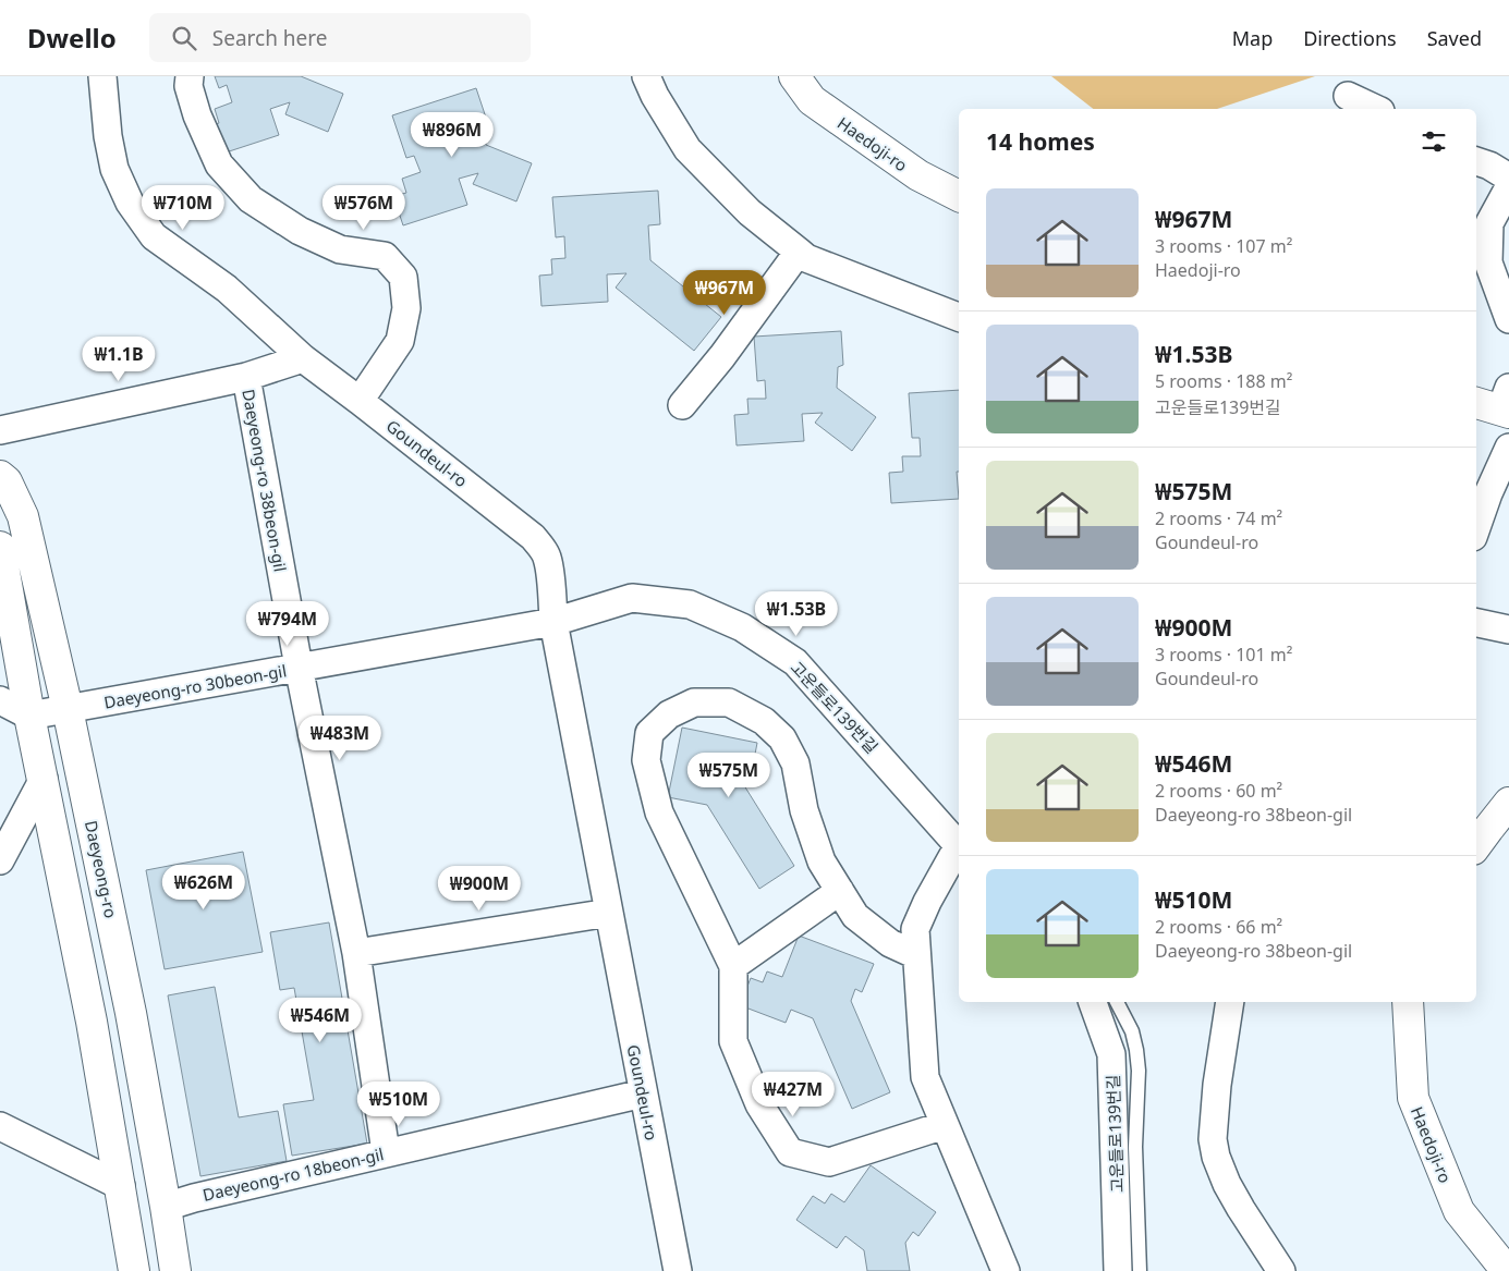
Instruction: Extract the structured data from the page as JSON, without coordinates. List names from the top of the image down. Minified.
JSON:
{"streets":{"main road":["Haedoji-ro","Daeyeong-ro"],"street":["Goundeul-ro","Daeyeong-ro 38beon-gil","Daeyeong-ro 30beon-gil","고운들로139번길","Daeyeong-ro 18beon-gil"]},"crossings":[["Goundeul-ro","Daeyeong-ro 30beon-gil"],["Goundeul-ro","고운들로139번길"],["Goundeul-ro","Daeyeong-ro 18beon-gil"],["Daeyeong-ro 38beon-gil","Daeyeong-ro 30beon-gil"],["Daeyeong-ro 38beon-gil","Daeyeong-ro 18beon-gil"],["Daeyeong-ro 30beon-gil","고운들로139번길"],["Daeyeong-ro 30beon-gil","Daeyeong-ro"],["Daeyeong-ro","Daeyeong-ro 18beon-gil"]],"page":{"header":"Dwello","search":"Search here","nav":["Map","Directions","Saved"],"heading":"14 homes","price":["₩896M","₩710M","₩576M","₩967M","₩1.1B","₩1.53B","₩794M","₩483M","₩575M","₩626M","₩900M","₩546M","₩427M","₩510M"],"list":[{"name":"₩967M","note":"3 rooms · 107 m² · Haedoji-ro"},{"name":"₩1.53B","note":"5 rooms · 188 m² · 고운들로139번길"},{"name":"₩575M","note":"2 rooms · 74 m² · Goundeul-ro"},{"name":"₩900M","note":"3 rooms · 101 m² · Goundeul-ro"},{"name":"₩546M","note":"2 rooms · 60 m² · Daeyeong-ro 38beon-gil"},{"name":"₩510M","note":"2 rooms · 66 m² · Daeyeong-ro 38beon-gil"}]}}
